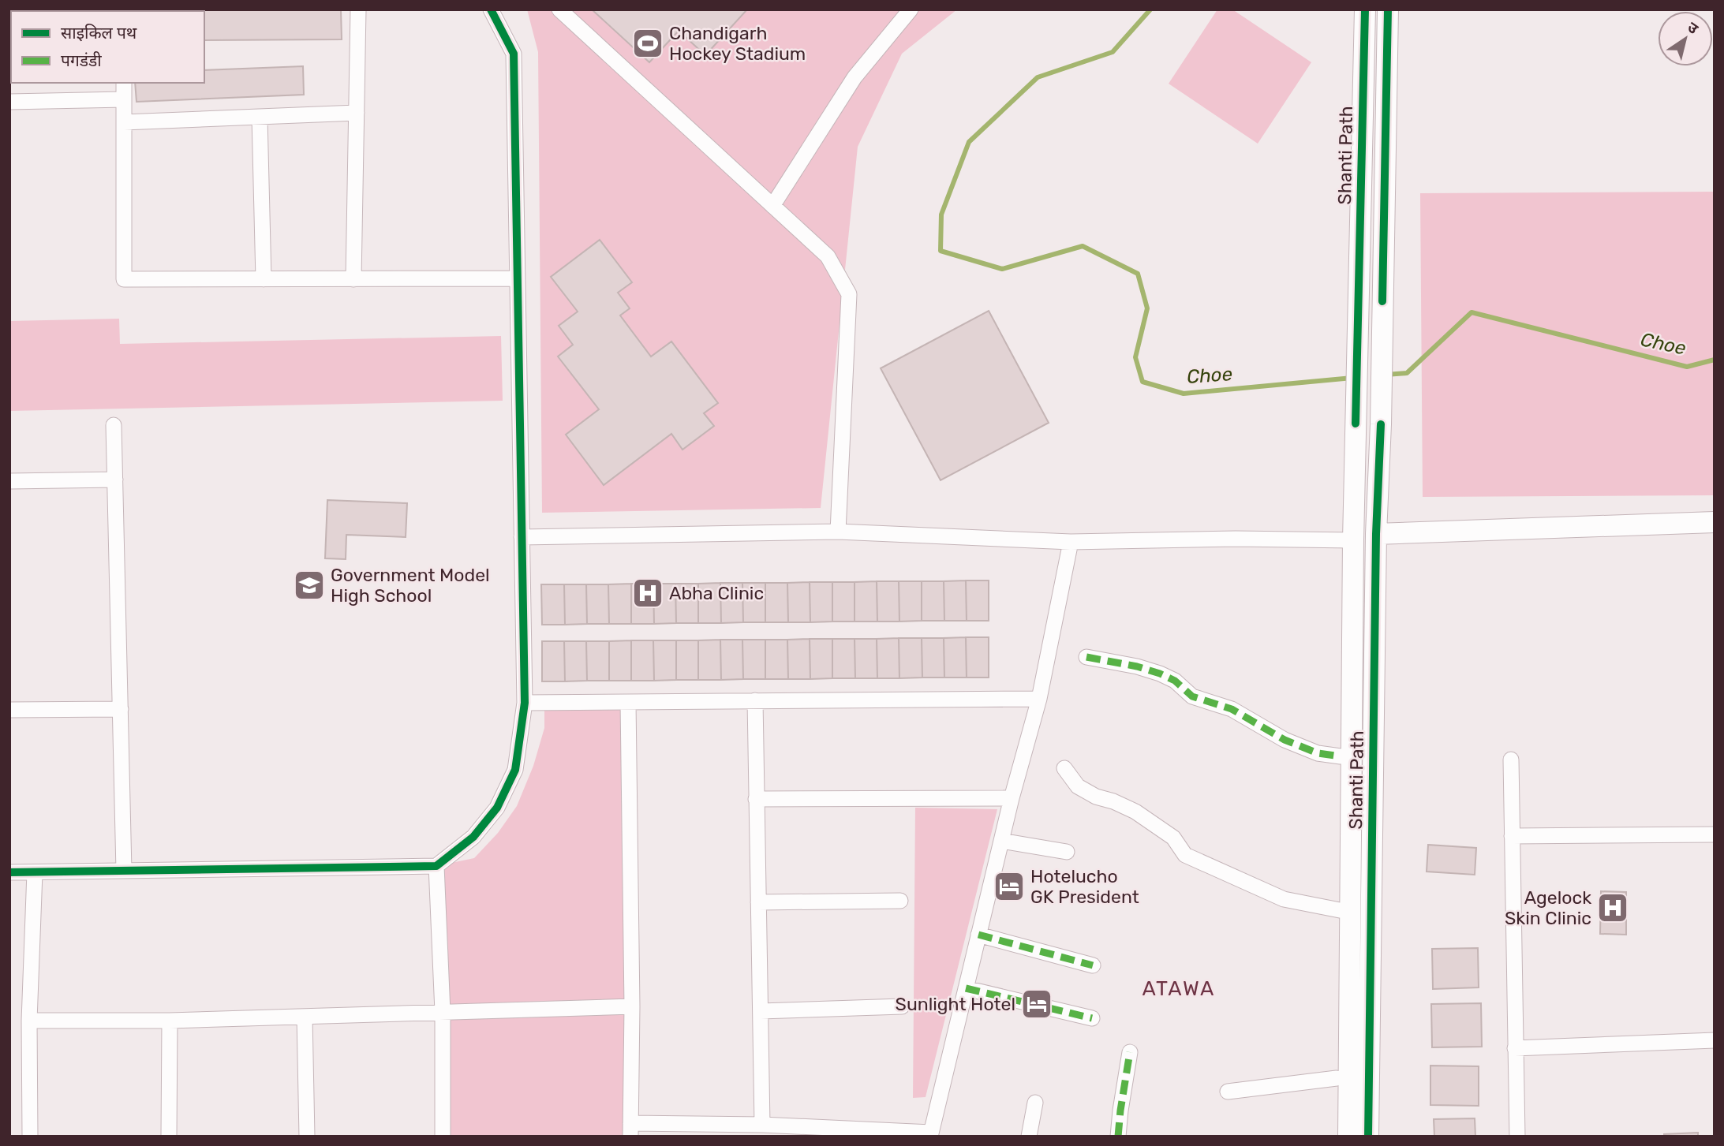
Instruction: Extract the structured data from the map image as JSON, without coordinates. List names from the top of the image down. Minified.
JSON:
{"streets":{"main road":["Shanti Path"]},"districts":["ATAWA"],"water":["Choe"],"places":{"sports":["Chandigarh Hockey Stadium"],"school or university":["Government Model High School"],"hospital":["Abha Clinic","Agelock Skin Clinic"],"hotel":["Hotelucho GK President","Sunlight Hotel"]},"legend":["साइकिल पथ","पगडंडी"],"north":"top right"}
